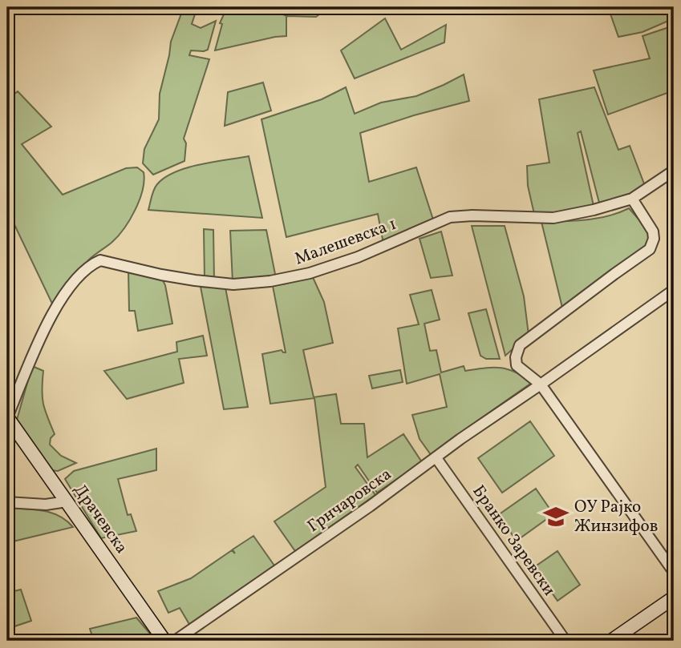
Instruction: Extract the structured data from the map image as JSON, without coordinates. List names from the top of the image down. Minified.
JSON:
{"streets":{"main road":["Драчевска"],"street":["Малешевска 1","Грнчаровска","Бранко Заревски"]},"crossings":[["Малешевска 1","Драчевска"],["Грнчаровска","Бранко Заревски"]],"places":{"school or university":["ОУ Рајко Жинзифов"]}}
